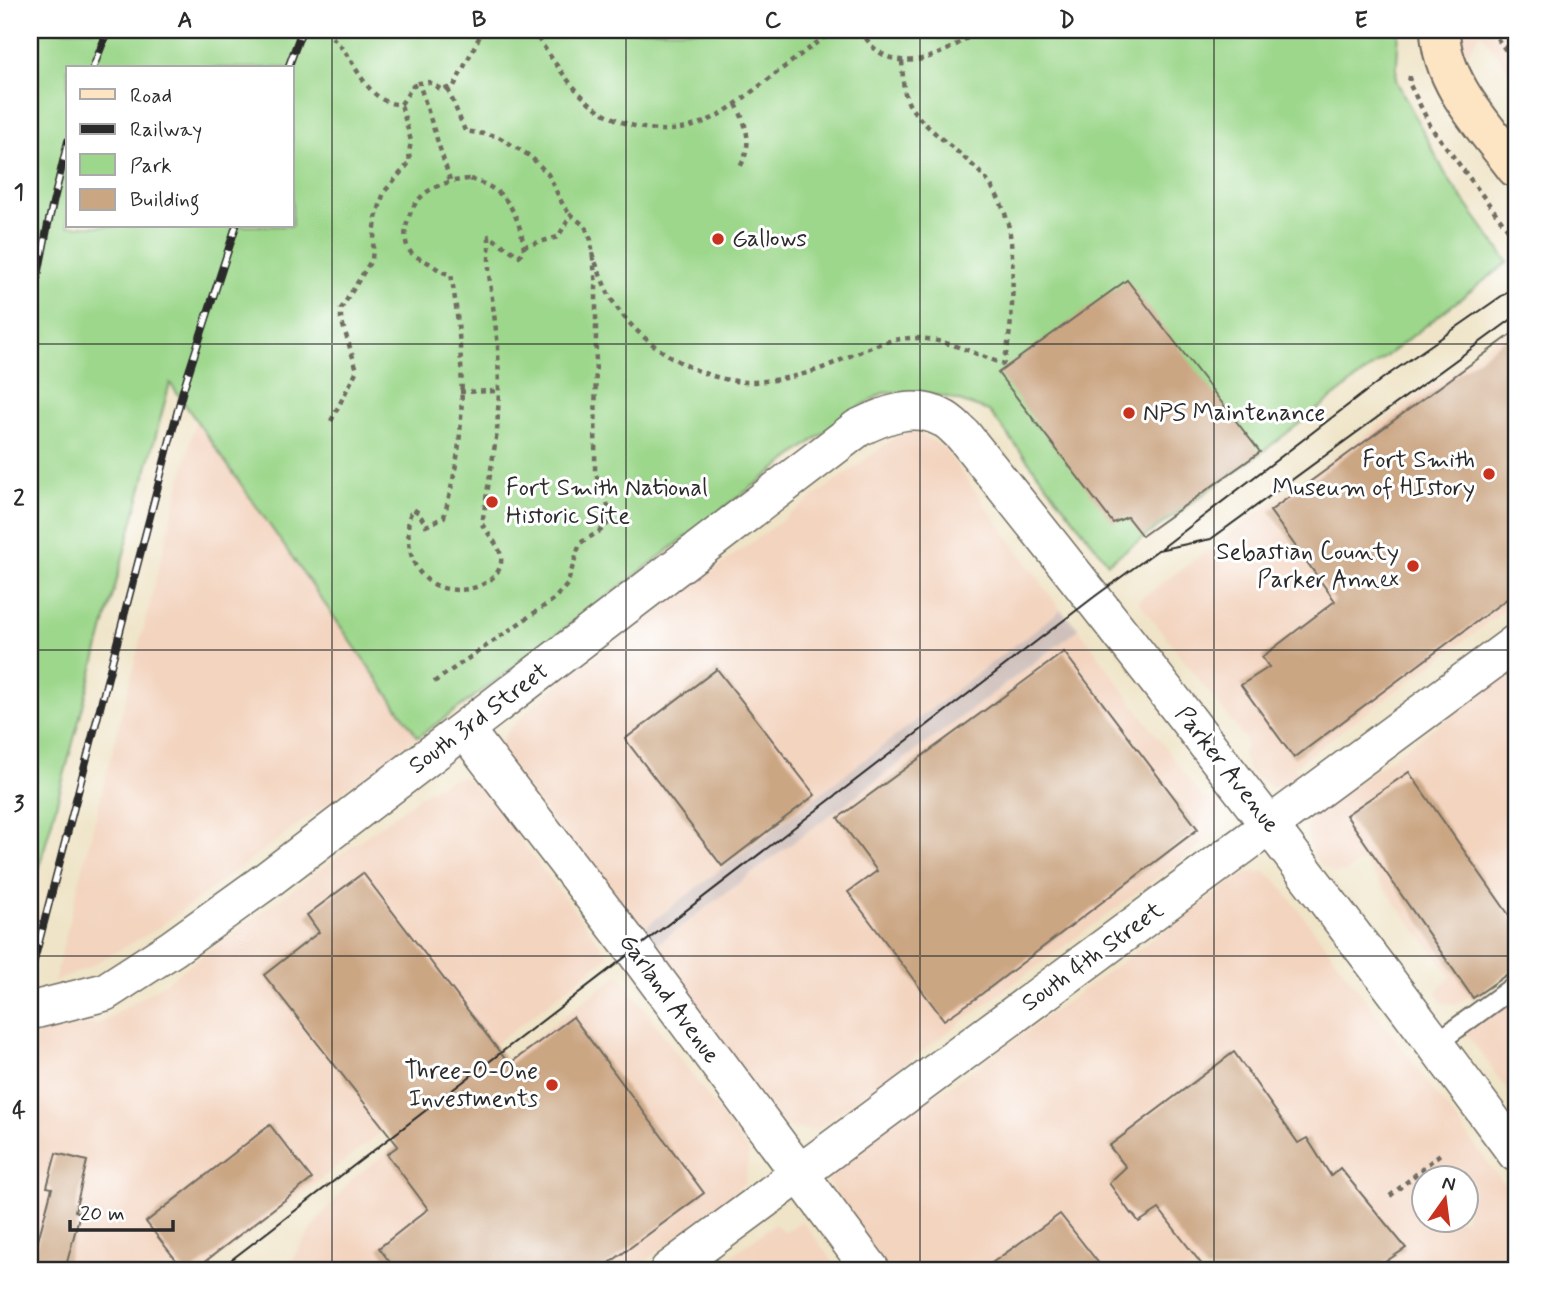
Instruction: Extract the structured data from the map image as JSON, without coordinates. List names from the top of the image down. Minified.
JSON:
{"streets":{"street":["South 3rd Street","Parker Avenue","South 4th Street","Garland Avenue"]},"crossings":[["South 3rd Street","Parker Avenue"],["South 3rd Street","Garland Avenue"],["Parker Avenue","South 4th Street"],["South 4th Street","Garland Avenue"]],"places":["Gallows","NPS Maintenance","Fort Smith Museum of HIstory","Fort Smith National Historic Site","Sebastian County Parker Annex","Three-O-One Investments"],"legend":["Road","Railway","Park","Building"],"scale_bar":"20 m","north":"top","grid":{"columns":["A","B","C","D","E"],"rows":["1","2","3","4"]}}
